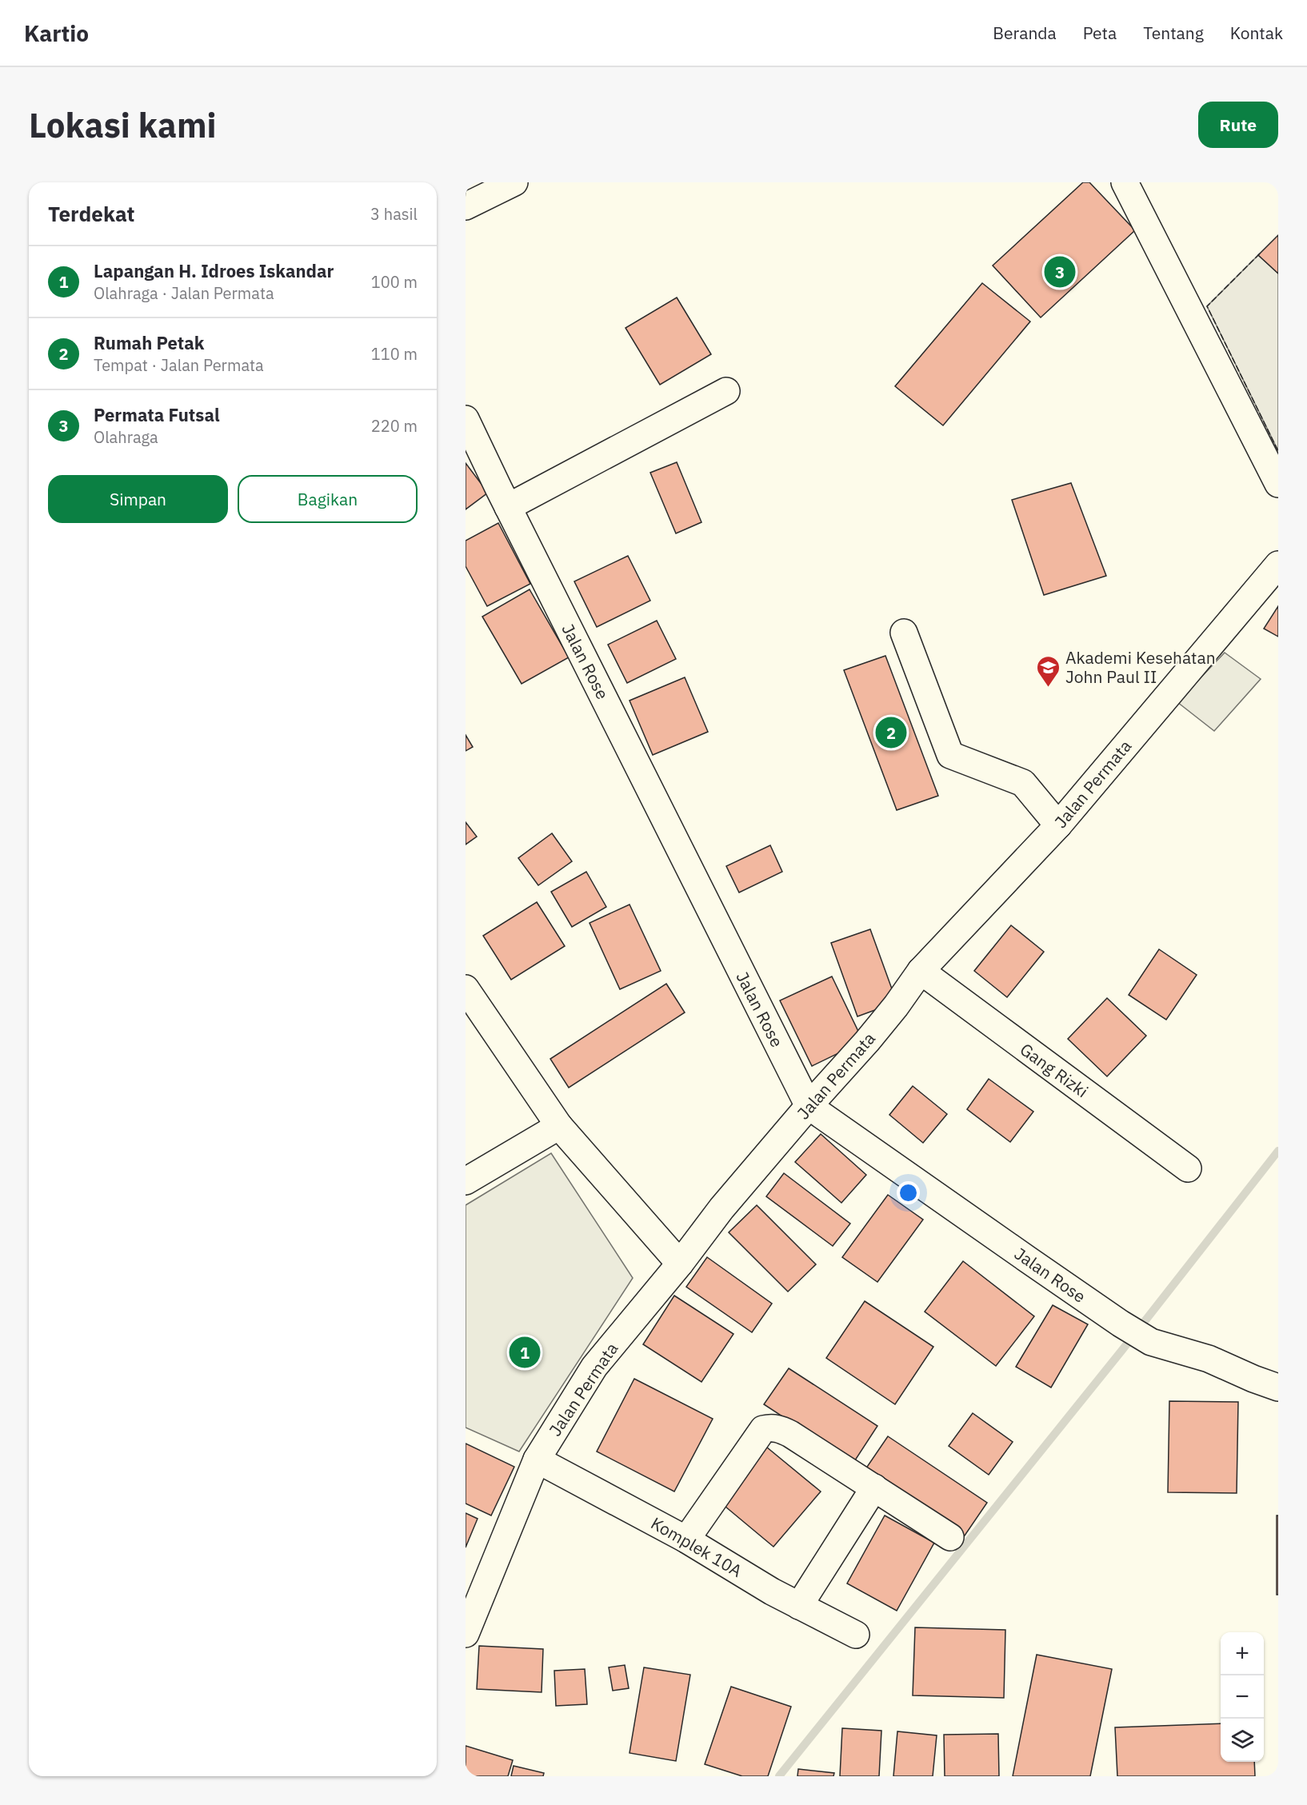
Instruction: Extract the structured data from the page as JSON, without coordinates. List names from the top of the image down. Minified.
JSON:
{"streets":{"street":["Jalan Rose","Jalan Permata","Gang Rizki","Komplek 10A"]},"crossings":[["Jalan Rose","Jalan Permata"],["Jalan Permata","Gang Rizki"],["Jalan Permata","Komplek 10A"]],"places":{"school or university":["Akademi Kesehatan John Paul II"]},"page":{"header":"Kartio","nav":["Beranda","Peta","Tentang","Kontak"],"buttons":["Rute",["Simpan","Bagikan"]],"title":"Lokasi kami","heading":["Terdekat","3 hasil"],"list":[{"mark":"1","name":"Lapangan H. Idroes Iskandar","note":"Olahraga · Jalan Permata","value":"100 m"},{"mark":"2","name":"Rumah Petak","note":"Tempat · Jalan Permata","value":"110 m"},{"mark":"3","name":"Permata Futsal","note":"Olahraga","value":"220 m"}],"pins":["3","2","1"],"map_buttons":["+","−"]}}
